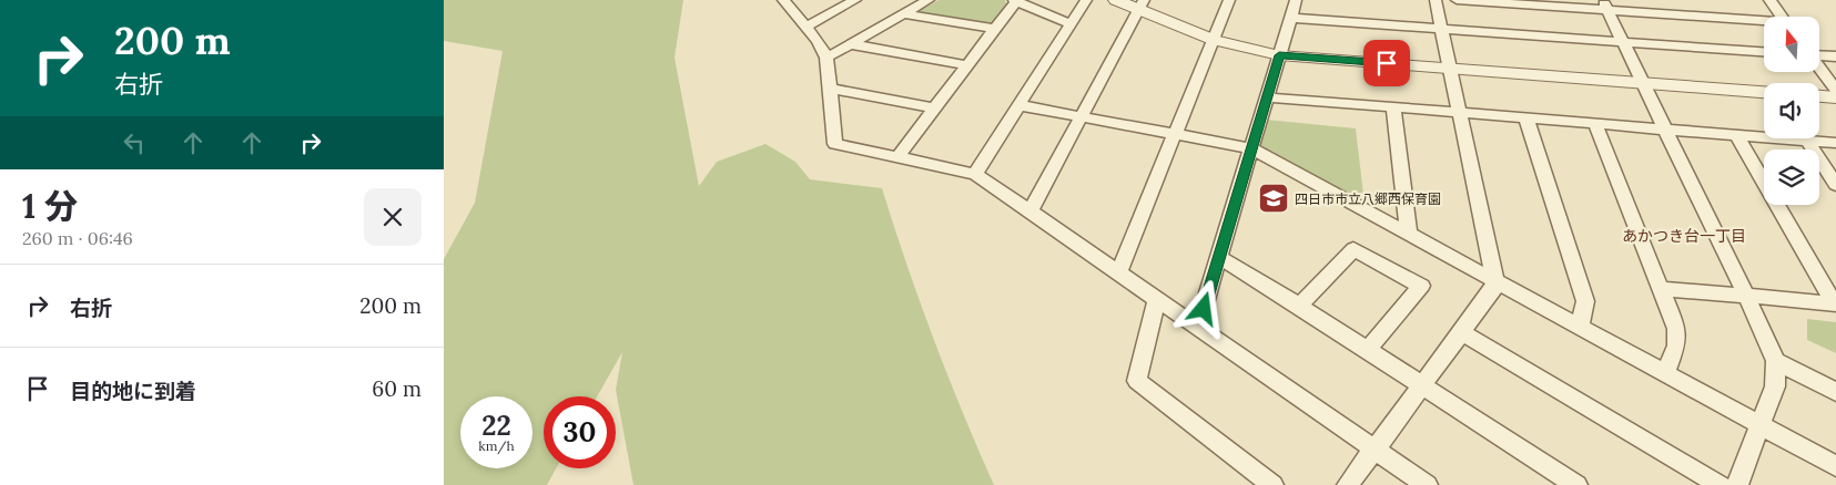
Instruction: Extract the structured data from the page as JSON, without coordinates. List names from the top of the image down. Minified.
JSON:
{"districts":["あかつき台一丁目"],"places":{"school or university":["四日市市立八郷西保育園"]},"north":"top","page":{"turn":["200 m","右折"],"heading":["1 分","260 m · 06:46"],"list":[{"name":"右折","value":"200 m"},{"name":"目的地に到着","value":"60 m"}],"speed":"22 km/h","limit":"30"}}
